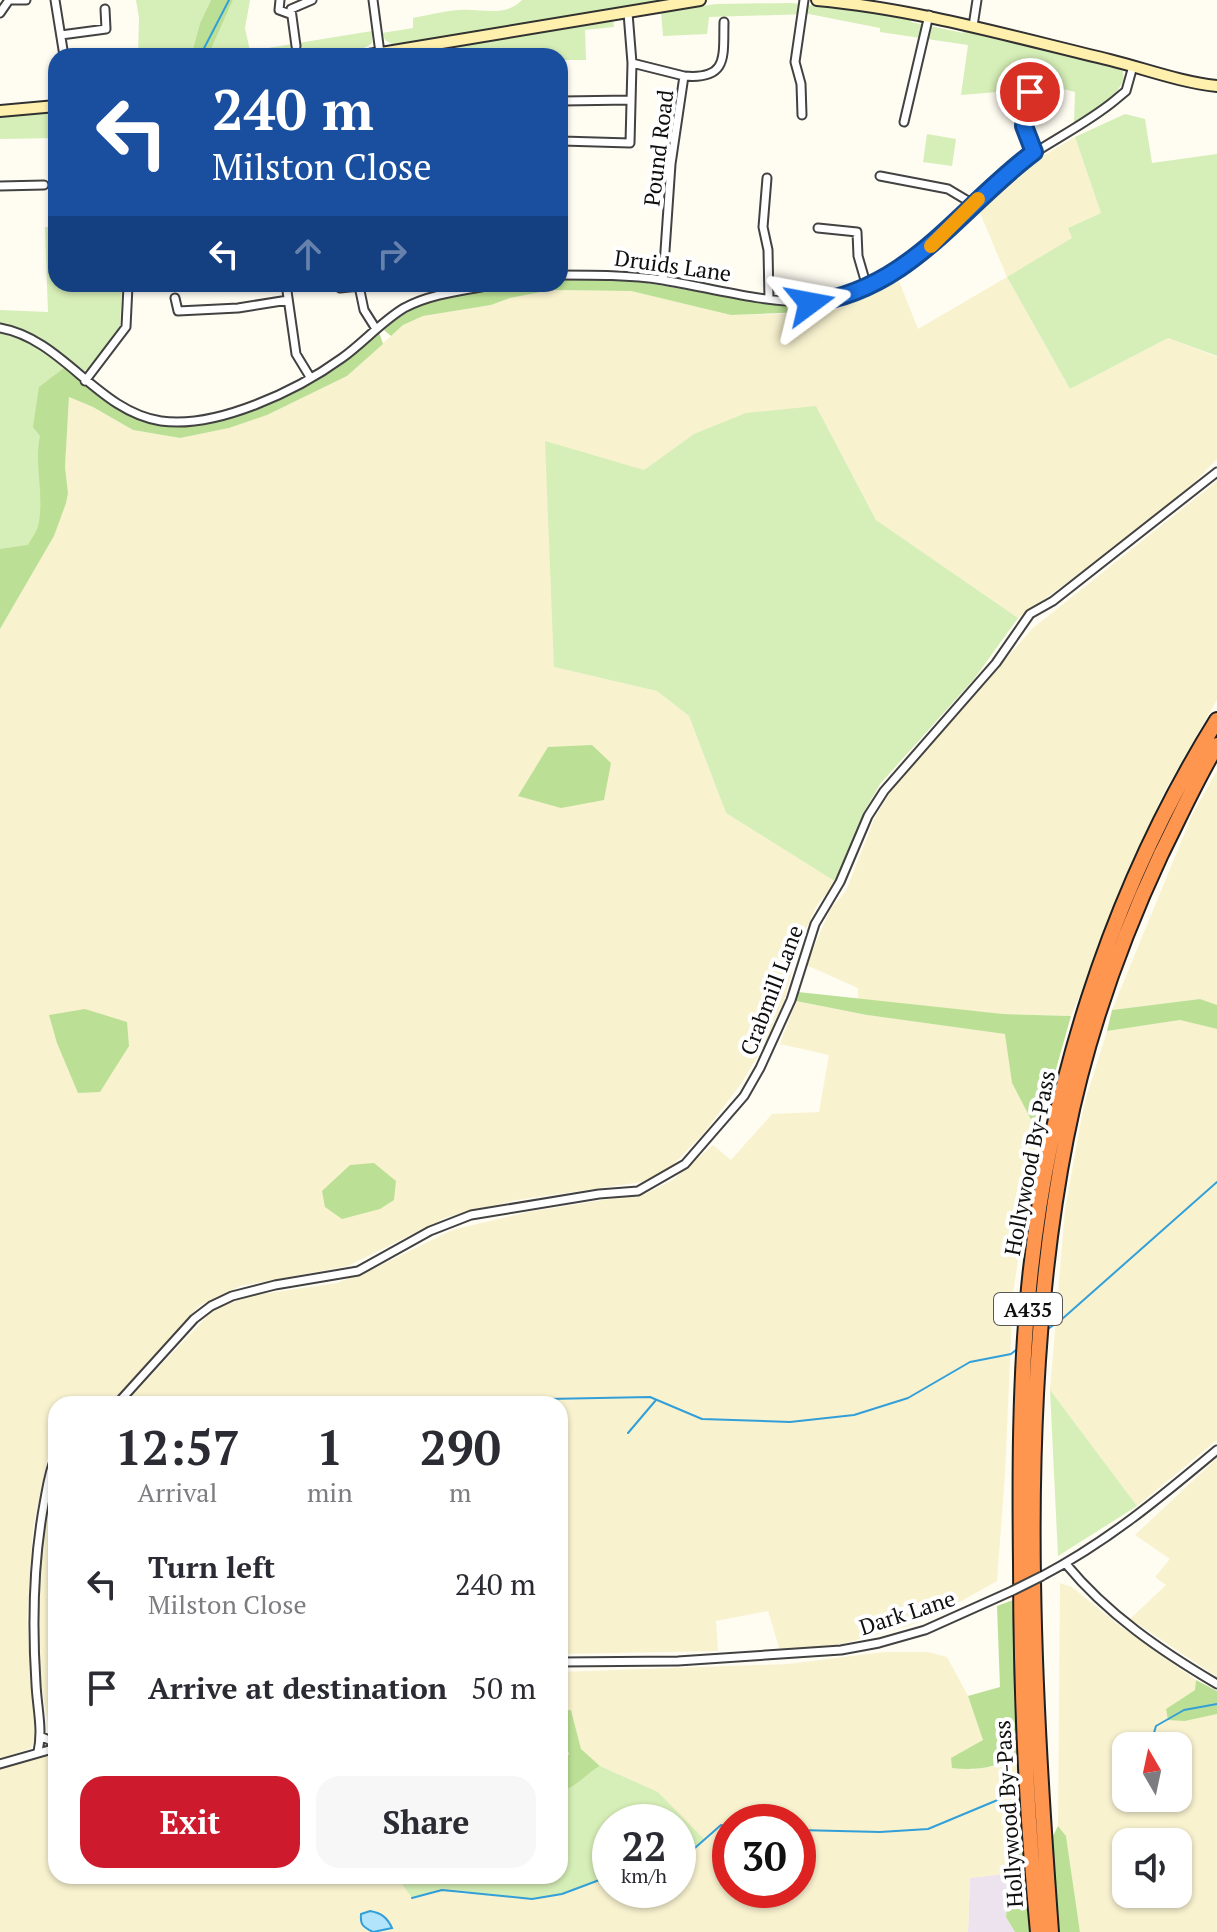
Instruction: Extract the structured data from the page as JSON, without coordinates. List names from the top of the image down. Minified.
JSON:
{"streets":{"highway":["Hollywood By-Pass","A435"],"street":["Pound Road","Druids Lane","Crabmill Lane","Dark Lane"]},"crossings":[["Pound Road","Druids Lane"]],"north":"top","page":{"turn":["240 m","Milston Close"],"eta":["12:57","Arrival","1","min","290","m"],"list":[{"name":"Turn left","note":"Milston Close","value":"240 m"},{"name":"Arrive at destination","value":"50 m"}],"buttons":["Exit","Share"],"speed":"22 km/h","limit":"30"}}
